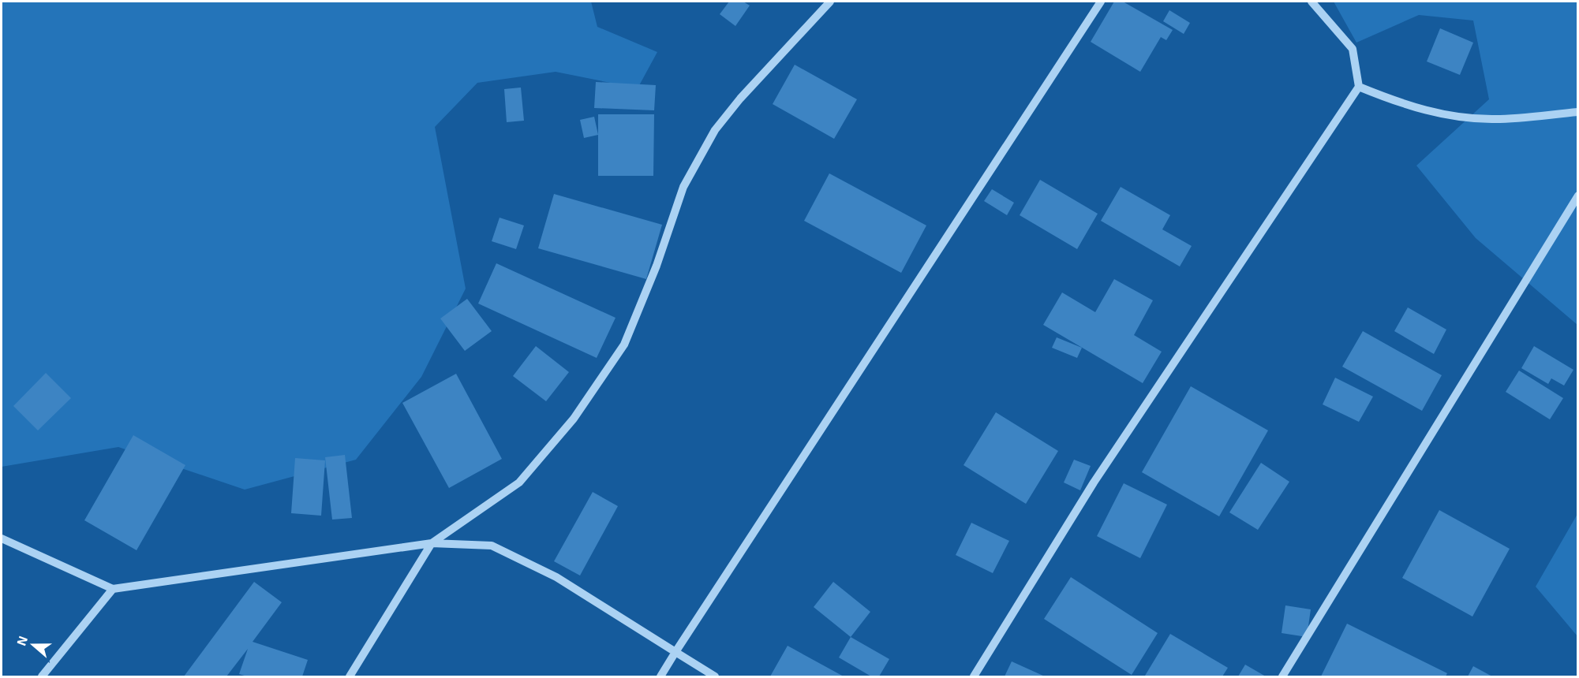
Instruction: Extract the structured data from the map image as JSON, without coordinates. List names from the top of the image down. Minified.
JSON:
{"north":"left"}
